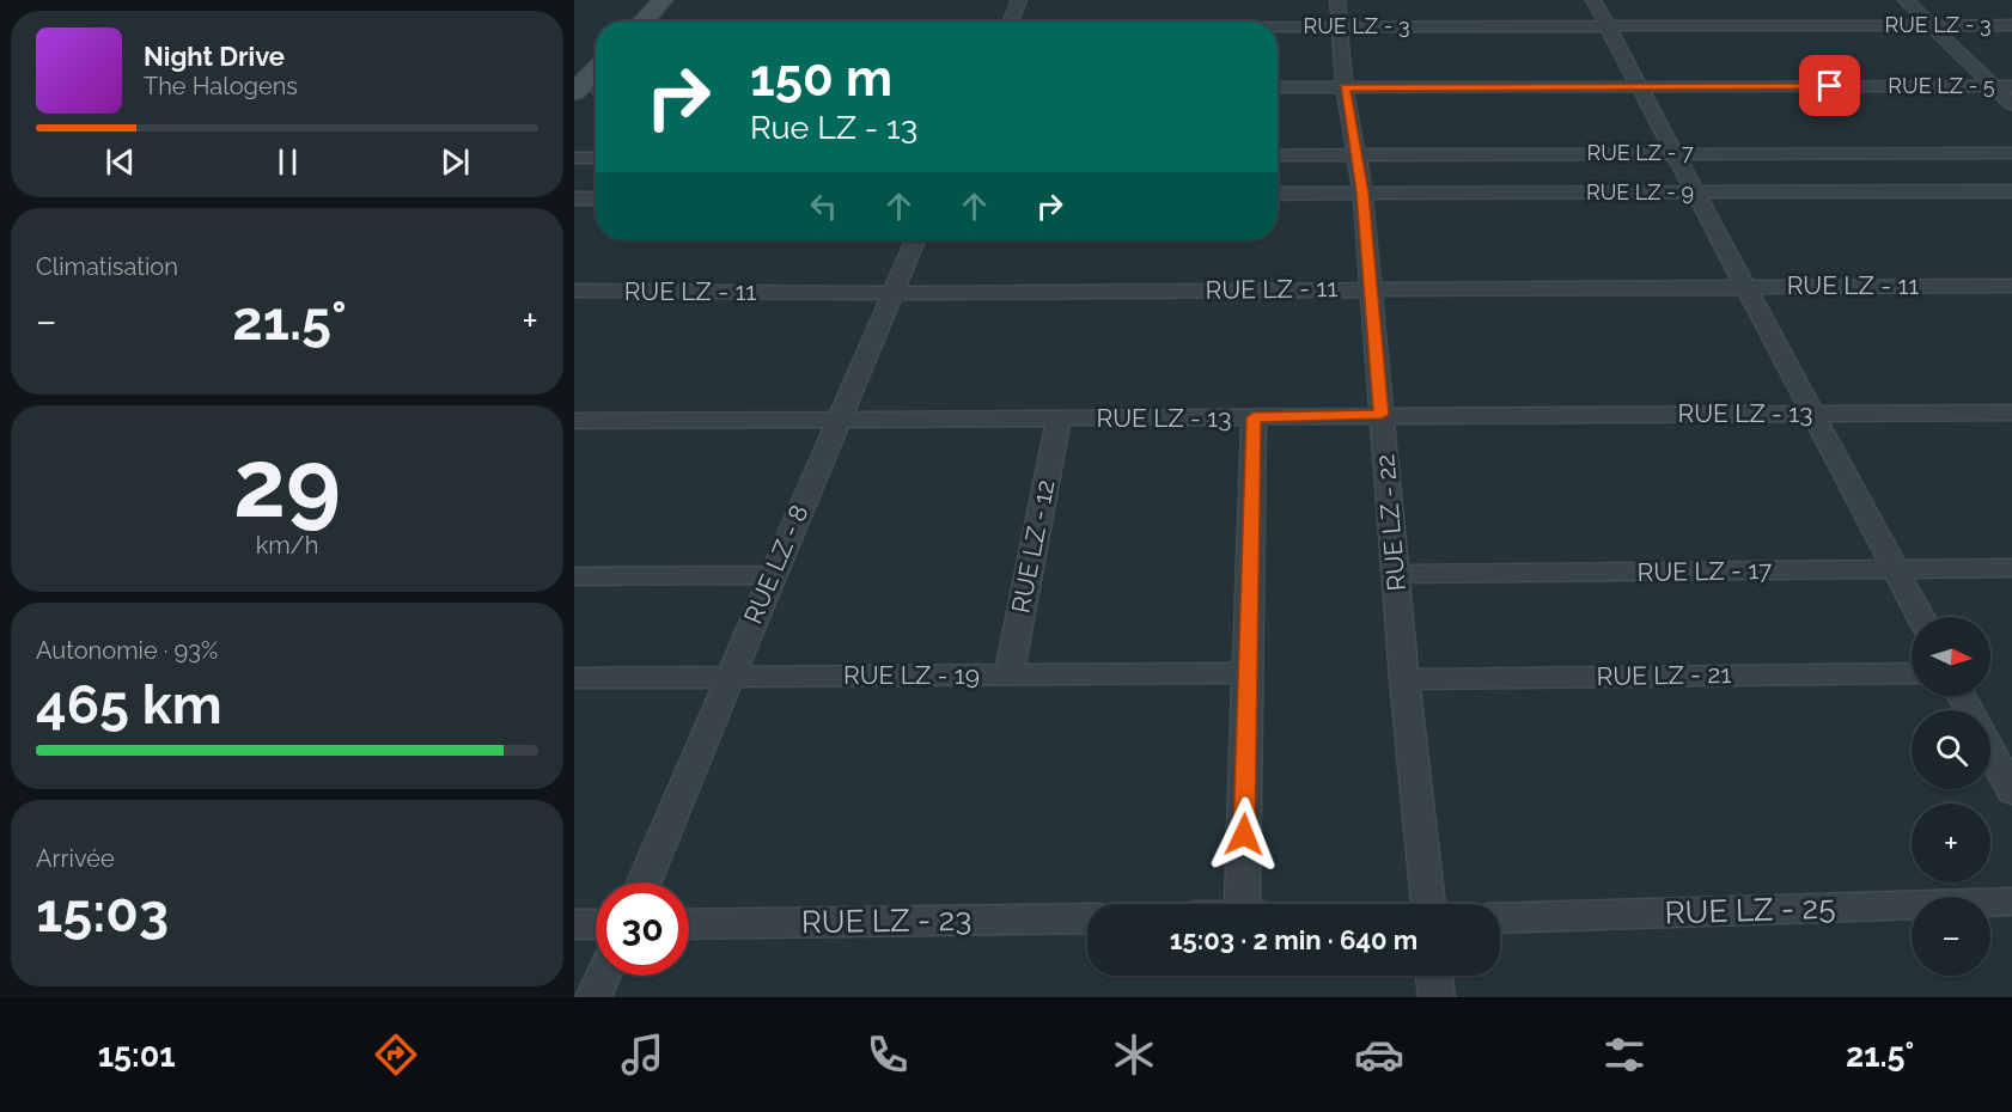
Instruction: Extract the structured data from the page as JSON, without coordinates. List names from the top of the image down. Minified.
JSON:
{"streets":{"street":["RUE LZ - 3","RUE LZ - 5","RUE LZ - 7","RUE LZ - 9","RUE LZ - 11","RUE LZ - 13","RUE LZ - 22","RUE LZ - 12","RUE LZ - 8","RUE LZ - 17","RUE LZ - 19","RUE LZ - 21","RUE LZ - 25","RUE LZ - 23"]},"crossings":[["RUE LZ - 3","RUE LZ - 22"],["RUE LZ - 5","RUE LZ - 22"],["RUE LZ - 7","RUE LZ - 22"],["RUE LZ - 9","RUE LZ - 22"],["RUE LZ - 11","RUE LZ - 22"],["RUE LZ - 11","RUE LZ - 8"],["RUE LZ - 13","RUE LZ - 22"],["RUE LZ - 13","RUE LZ - 12"],["RUE LZ - 13","RUE LZ - 8"],["RUE LZ - 22","RUE LZ - 17"],["RUE LZ - 22","RUE LZ - 21"],["RUE LZ - 12","RUE LZ - 19"],["RUE LZ - 8","RUE LZ - 19"]],"north":"right","page":{"turn":["150 m","Rue LZ - 13"],"song":["Night Drive","The Halogens"],"tile":["Climatisation",["29","km/h"],["Autonomie · 93%","465 km"],["Arrivée","15:03"]],"heat":["−","21.5°","+"],"map_buttons":["+","−"],"limit":"30","trip":"15:03 · 2 min · 640 m","tabs":["15:01","21.5°"]}}
